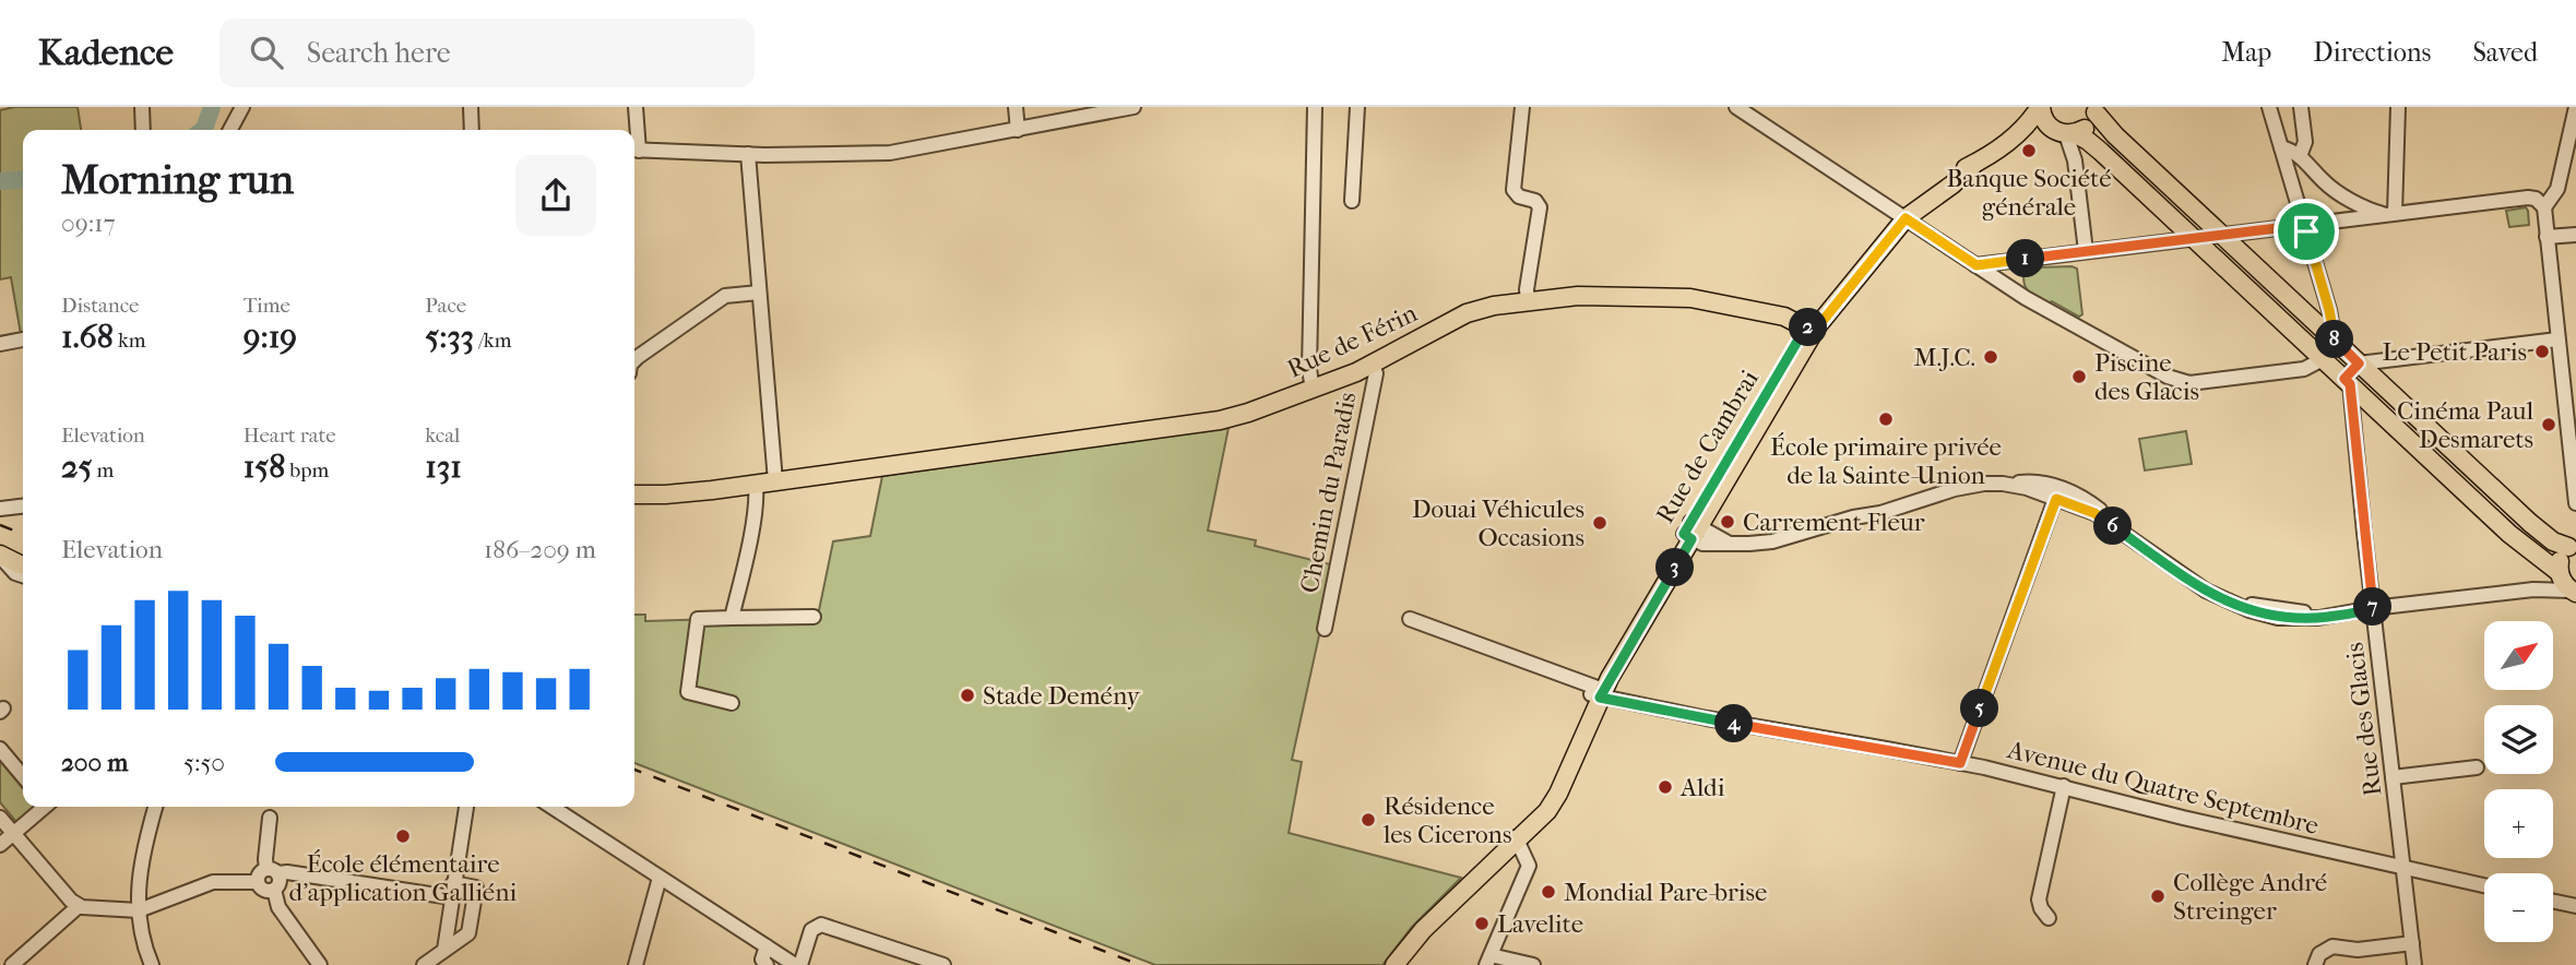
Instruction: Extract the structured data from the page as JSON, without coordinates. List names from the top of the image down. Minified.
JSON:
{"streets":{"main road":["Rue de Férin","Rue de Cambrai"],"street":["Chemin du Paradis","Rue des Glacis","Avenue du Quatre Septembre"]},"crossings":[["Rue de Férin","Rue de Cambrai"],["Rue de Férin","Chemin du Paradis"],["Rue de Cambrai","Avenue du Quatre Septembre"],["Rue des Glacis","Avenue du Quatre Septembre"]],"places":["Banque Société générale","Le Petit Paris","M.J.C.","Piscine des Glacis","École primaire privée de la Sainte-Union","Cinéma Paul Desmarets","Carrement Fleur","Douai Véhicules Occasions","Stade Demény","Aldi","Résidence les Cicerons","École élémentaire d'application Galliéni","Mondial Pare-brise","Collège André Streinger","Lavelite"],"north":"top right","page":{"header":"Kadence","search":"Search here","nav":["Map","Directions","Saved"],"heading":["Morning run","09:17"],"pins":["1","2","8","6","3","7","5","4"],"stats":[["Distance","1.68 km"],["Time","9:19"],["Pace","5:33 /km"],["Elevation","25 m"],["Heart rate","158 bpm"],["kcal","131"]],"chart":["Elevation","186–209 m"],"map_buttons":["+","−"],"list":[{"name":"200 m","note":"5:50"}]}}
